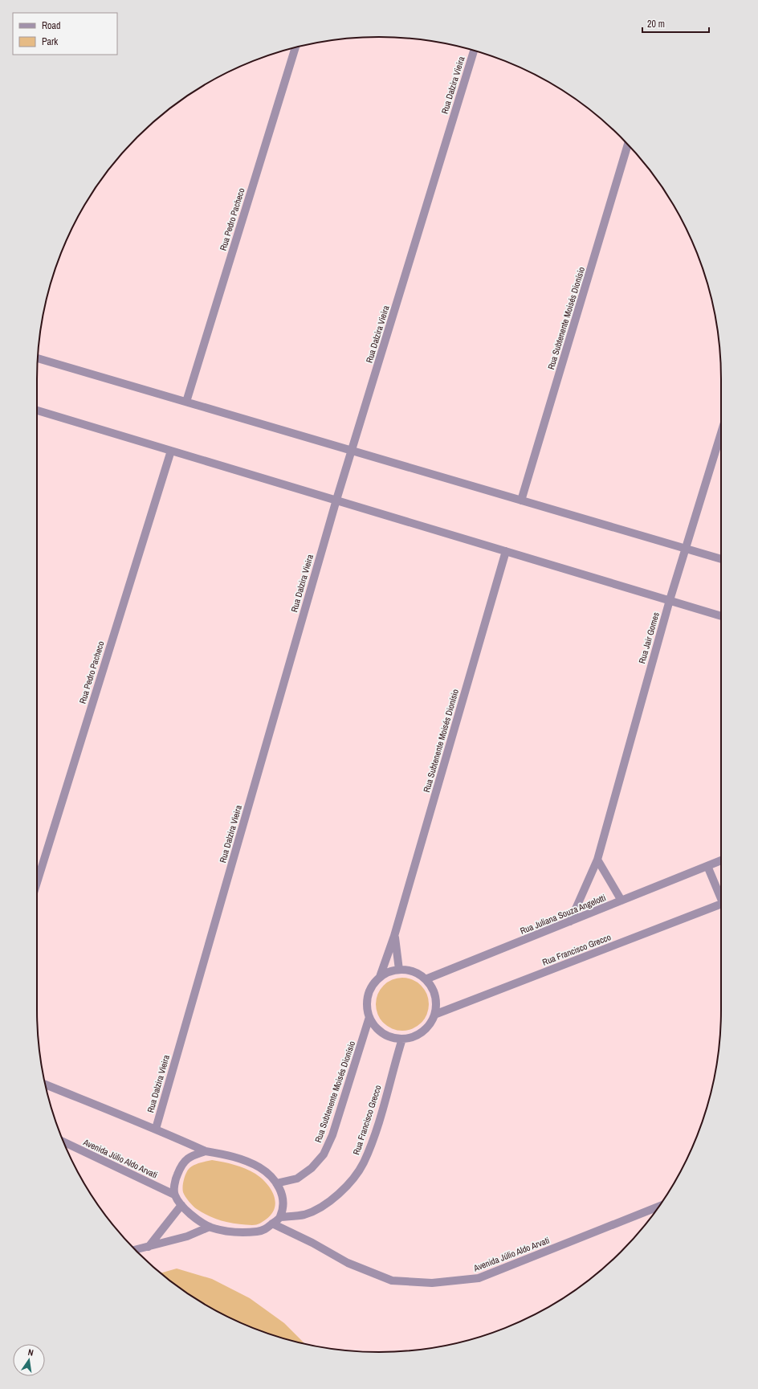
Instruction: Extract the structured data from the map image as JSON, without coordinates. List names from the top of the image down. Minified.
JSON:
{"streets":{"street":["Rua Dalzira Vieira","Rua Pedro Pacheco","Rua Subtenente Moisés Dionísio","Rua Jair Gomes","Rua Juliana Souza Angelotti","Rua Francisco Grecco","Avenida Júlio Aldo Arvati"]},"crossings":[["Rua Subtenente Moisés Dionísio","Rua Juliana Souza Angelotti"],["Rua Subtenente Moisés Dionísio","Rua Francisco Grecco"],["Rua Subtenente Moisés Dionísio","Avenida Júlio Aldo Arvati"],["Rua Jair Gomes","Rua Juliana Souza Angelotti"],["Rua Juliana Souza Angelotti","Rua Francisco Grecco"],["Rua Francisco Grecco","Avenida Júlio Aldo Arvati"]],"legend":["Road","Park"],"scale_bar":"20 m","north":"top"}
